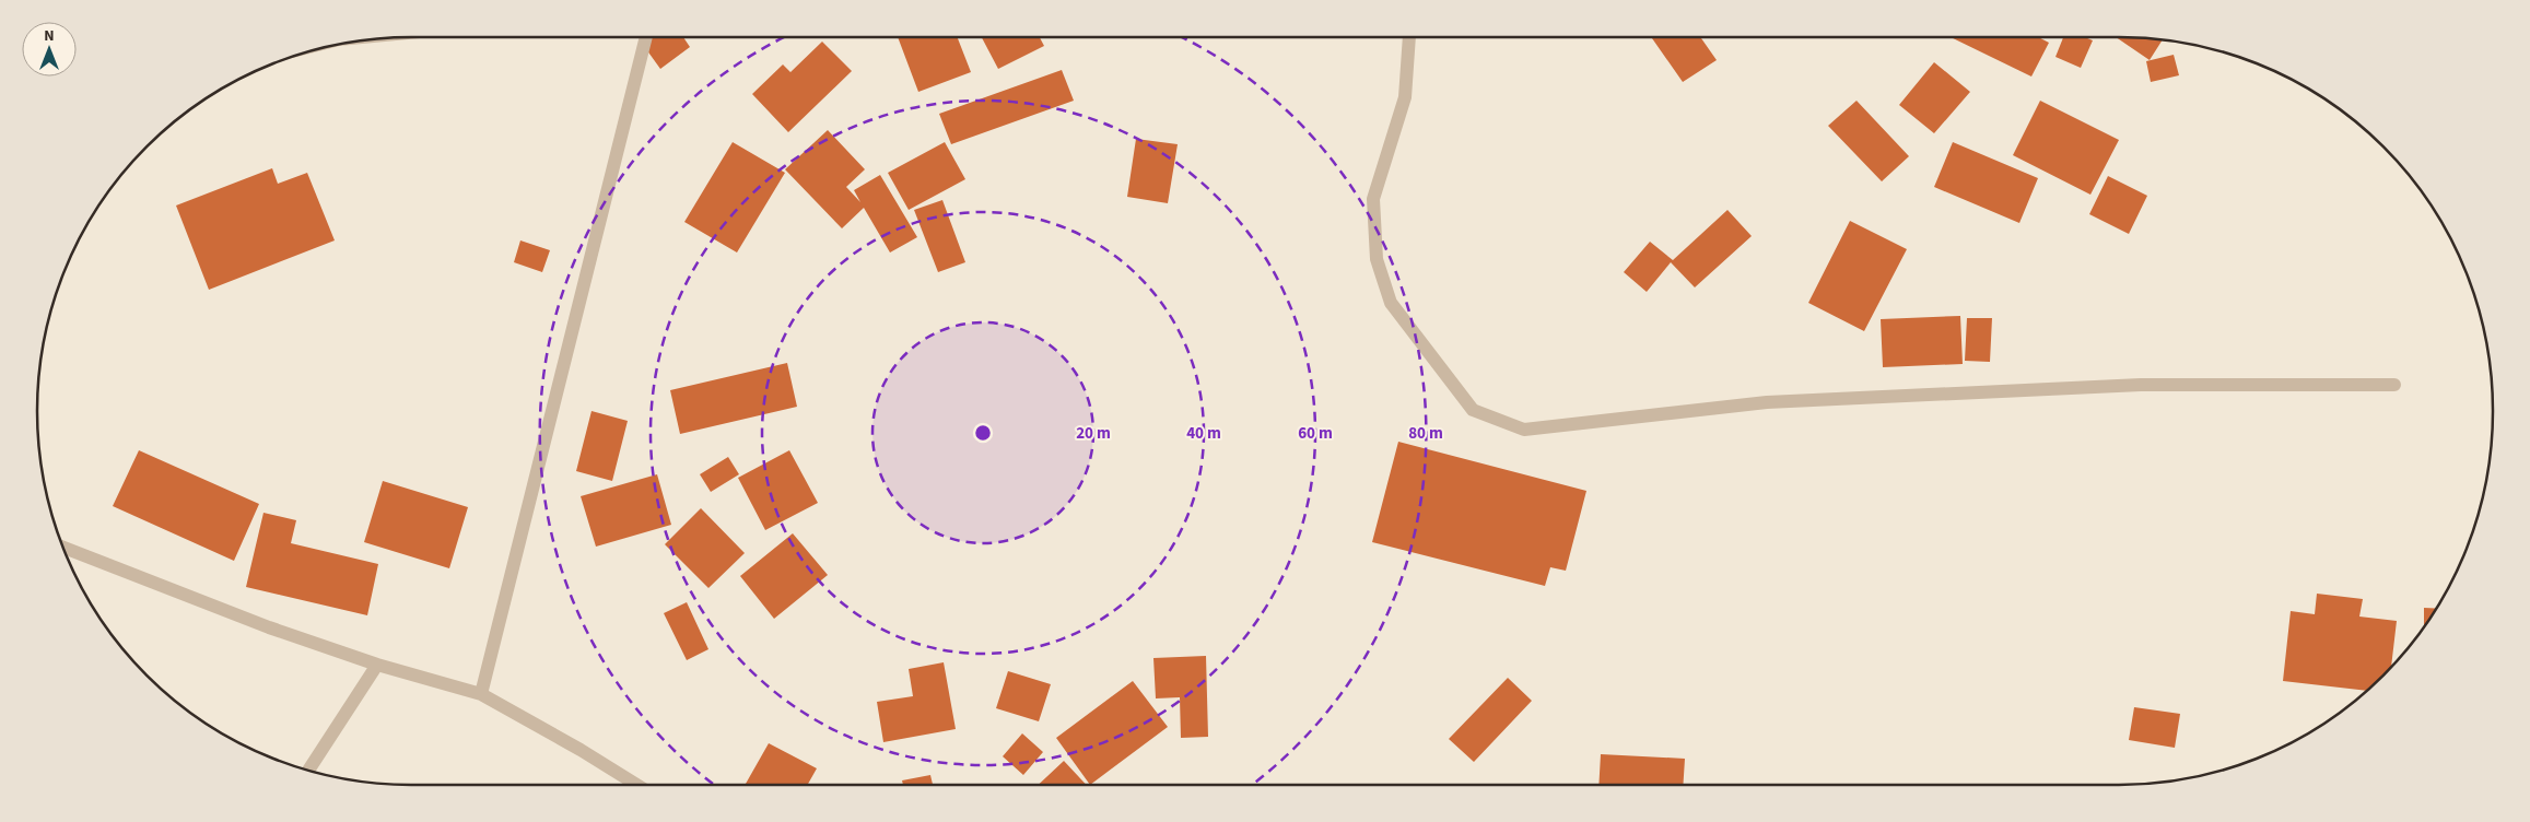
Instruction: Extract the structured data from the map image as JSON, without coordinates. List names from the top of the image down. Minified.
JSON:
{"north":"top","rings":["20 m","40 m","60 m","80 m"]}
